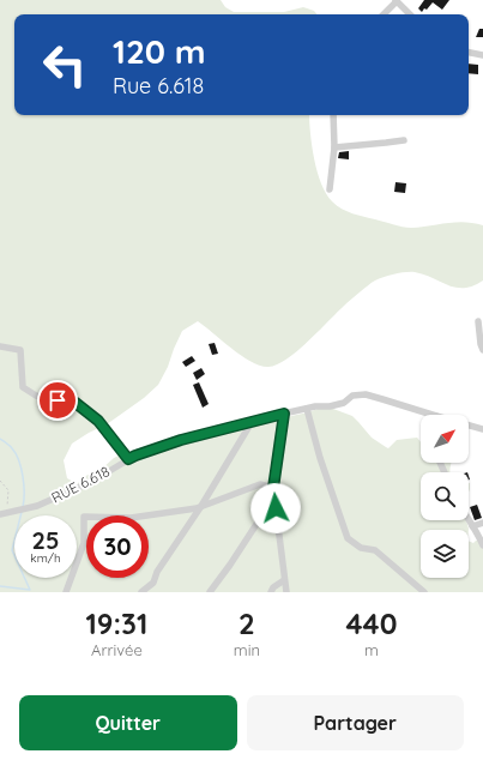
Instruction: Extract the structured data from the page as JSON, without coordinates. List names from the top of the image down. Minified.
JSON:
{"streets":{"street":["RUE 6.618"]},"north":"top right","page":{"turn":["120 m","Rue 6.618"],"speed":"25 km/h","limit":"30","eta":["19:31","Arrivée","2","min","440","m"],"buttons":["Quitter","Partager"]}}
